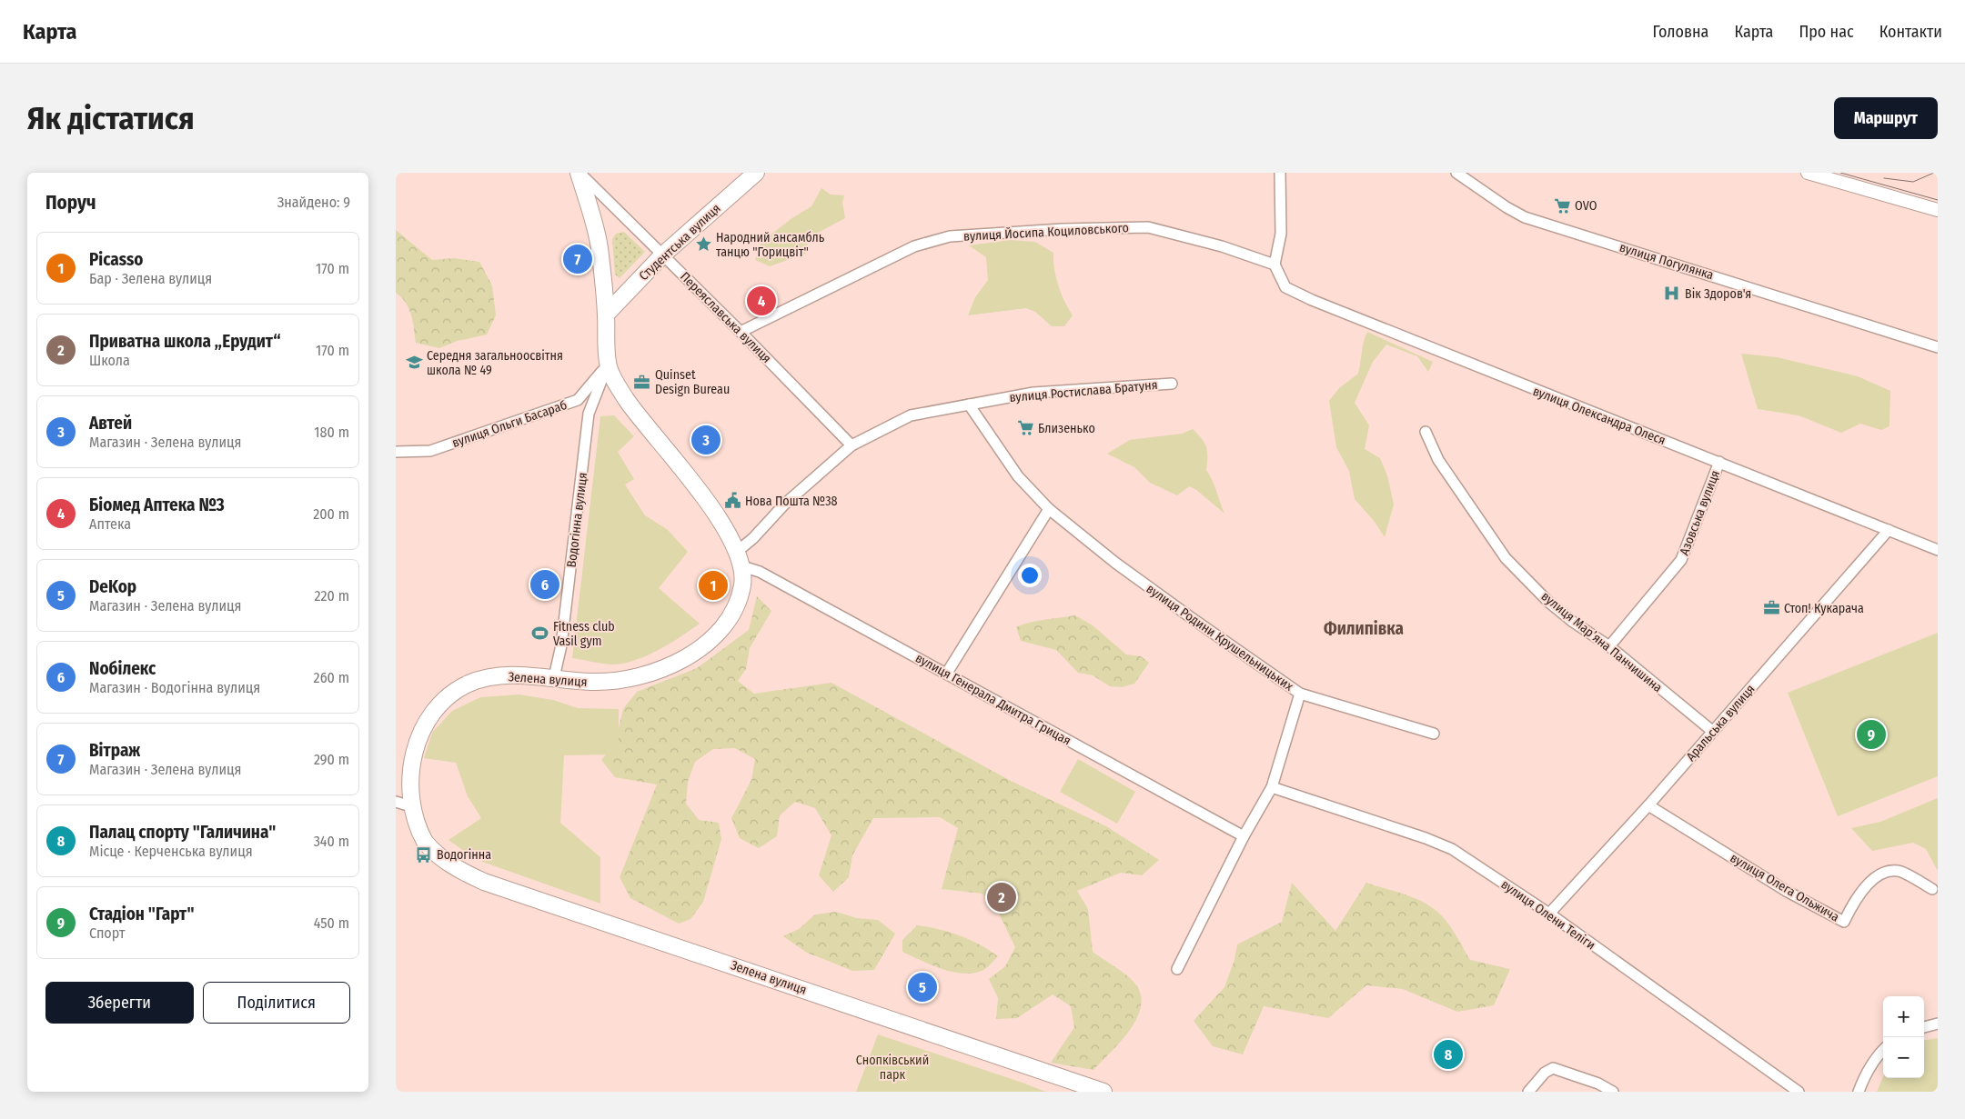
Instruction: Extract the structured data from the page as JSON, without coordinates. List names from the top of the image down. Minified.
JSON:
{"streets":{"main road":["Студентська вулиця","Зелена вулиця"],"street":["вулиця Йосипа Коциловського","вулиця Погулянка","Переяславська вулиця","вулиця Ростислава Братуня","вулиця Олександра Олеся","вулиця Ольги Басараб","Азовська вулиця","Водогінна вулиця","вулиця Родини Крушельницьких","вулиця Марʼяна Панчишина","вулиця Генерала Дмитра Грицая","Аральська вулиця","вулиця Олега Ольжича","вулиця Олени Теліги"]},"crossings":[["вулиця Йосипа Коциловського","Переяславська вулиця"],["вулиця Йосипа Коциловського","вулиця Олександра Олеся"],["Студентська вулиця","Переяславська вулиця"],["Переяславська вулиця","вулиця Ростислава Братуня"],["вулиця Ростислава Братуня","вулиця Родини Крушельницьких"],["вулиця Ростислава Братуня","Зелена вулиця"],["вулиця Ростислава Братуня","вулиця Генерала Дмитра Грицая"],["вулиця Олександра Олеся","Азовська вулиця"],["вулиця Олександра Олеся","Аральська вулиця"],["вулиця Ольги Басараб","Водогінна вулиця"],["Азовська вулиця","вулиця Марʼяна Панчишина"],["Водогінна вулиця","Зелена вулиця"],["вулиця Родини Крушельницьких","вулиця Генерала Дмитра Грицая"],["вулиця Родини Крушельницьких","вулиця Олени Теліги"],["вулиця Марʼяна Панчишина","Аральська вулиця"],["Зелена вулиця","вулиця Генерала Дмитра Грицая"],["Аральська вулиця","вулиця Олега Ольжича"],["Аральська вулиця","вулиця Олени Теліги"]],"districts":["Филипівка"],"parks":["Снопківський парк"],"places":{"supermarket":["OVO","Близенько"],"place":["Народний ансамбль танцю \"Горицвіт\""],"hospital":["Вік Здоров'я"],"school or university":["Середня загальноосвітня школа № 49"],"office":["Quinset Design Bureau","Стоп! Кукарача"],"public building":["Нова Пошта №38"],"sports":["Fitness club Vasil gym"],"bus stop":["Водогінна"]},"page":{"header":"Карта","nav":["Головна","Карта","Про нас","Контакти"],"buttons":["Маршрут",["Зберегти","Поділитися"]],"title":"Як дістатися","heading":["Поруч","Знайдено: 9"],"list":[{"mark":"1","name":"Picasso","note":"Бар · Зелена вулиця","value":"170 m"},{"mark":"2","name":"Приватна школа „Ерудит“","note":"Школа","value":"170 m"},{"mark":"3","name":"Автей","note":"Магазин · Зелена вулиця","value":"180 m"},{"mark":"4","name":"Біомед Аптека №3","note":"Аптека","value":"200 m"},{"mark":"5","name":"DeKop","note":"Магазин · Зелена вулиця","value":"220 m"},{"mark":"6","name":"Nобілекс","note":"Магазин · Водогінна вулиця","value":"260 m"},{"mark":"7","name":"Вітраж","note":"Магазин · Зелена вулиця","value":"290 m"},{"mark":"8","name":"Палац спорту \"Галичина\"","note":"Місце · Керченська вулиця","value":"340 m"},{"mark":"9","name":"Стадіон \"Гарт\"","note":"Спорт","value":"450 m"}],"pins":["7","4","3","6","1","9","2","5","8"],"map_buttons":["+","−"]}}
